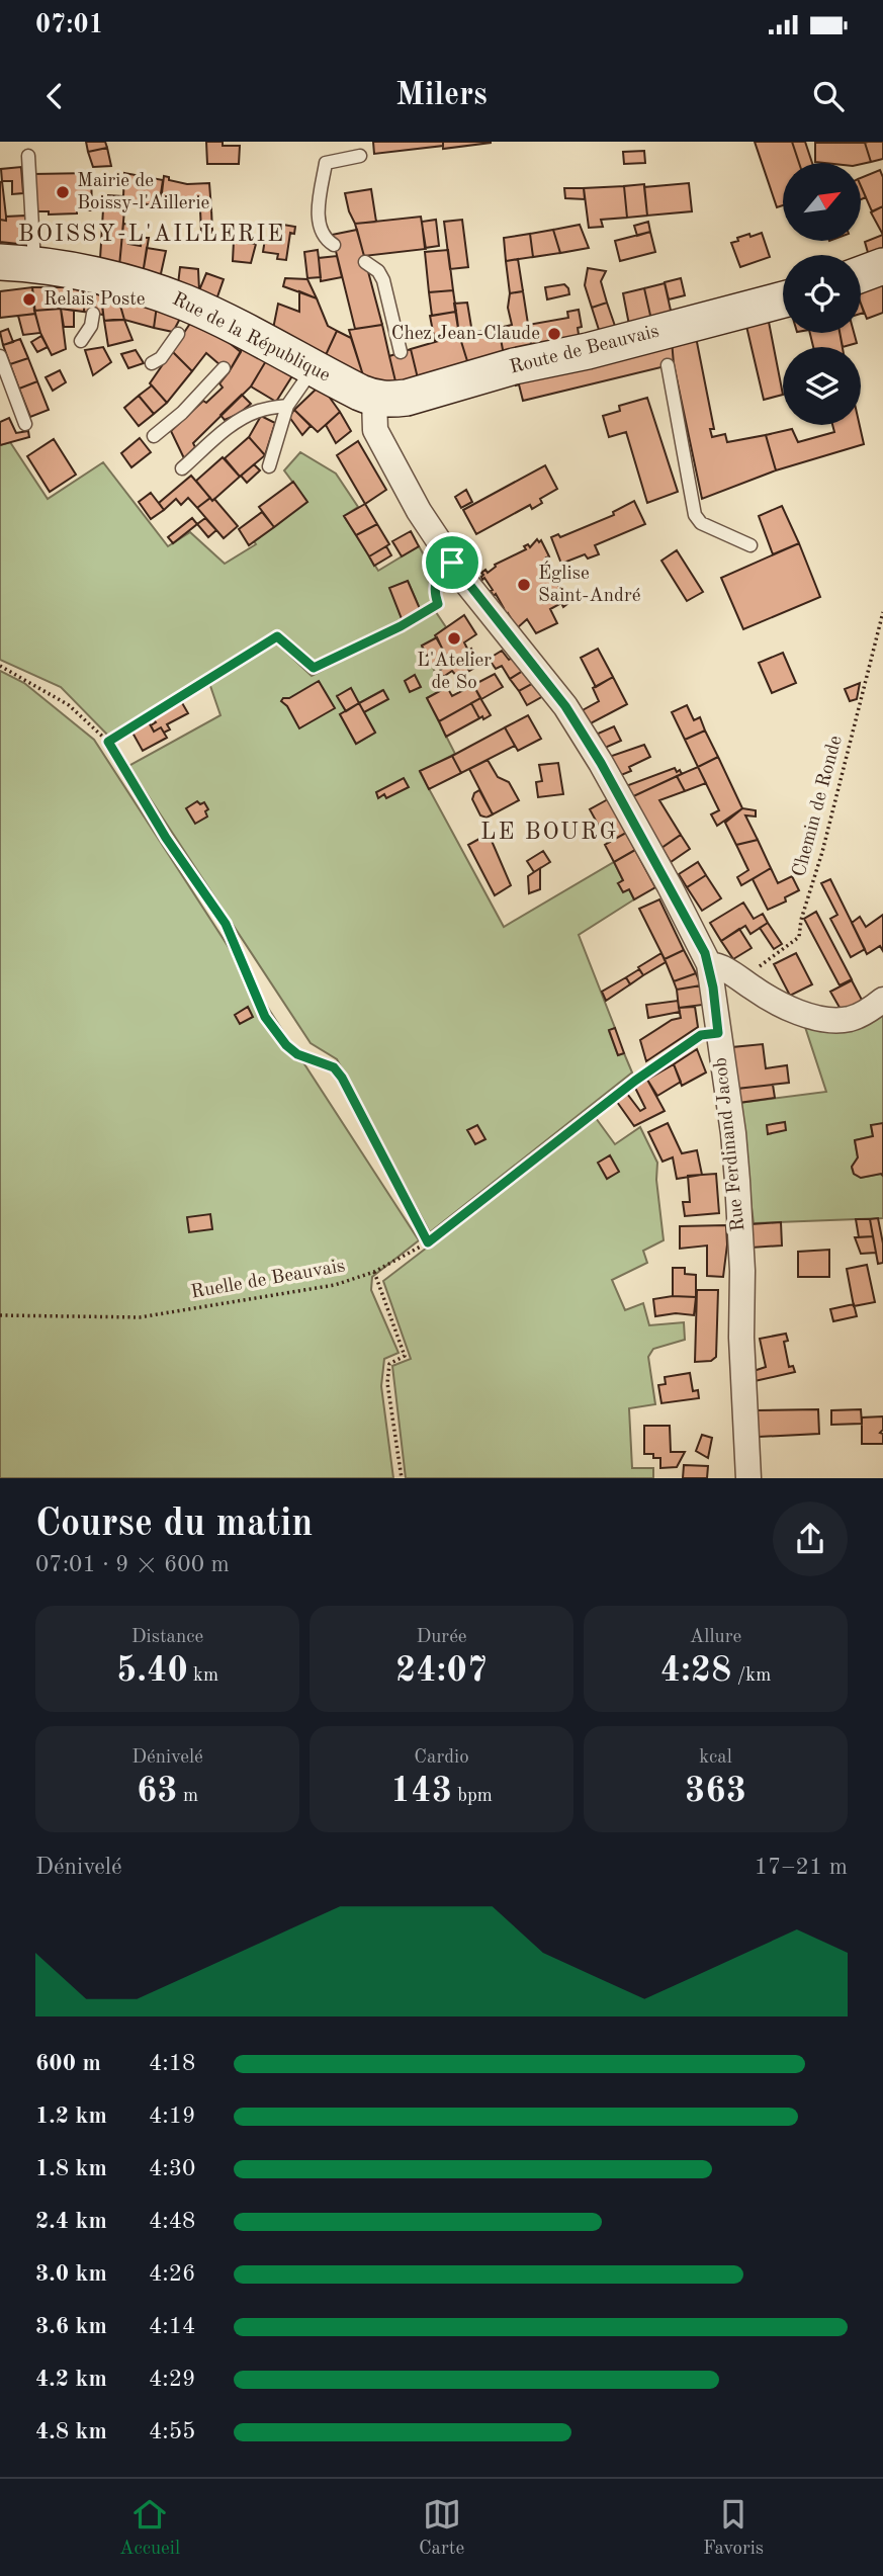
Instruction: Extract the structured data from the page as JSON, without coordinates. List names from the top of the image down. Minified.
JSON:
{"streets":{"main road":["Rue de la République","Route de Beauvais"],"street":["Rue Ferdinand Jacob"],"path":["Chemin de Ronde","Ruelle de Beauvais"]},"crossings":[["Rue de la République","Route de Beauvais"],["Rue de la République","Rue Ferdinand Jacob"],["Route de Beauvais","Rue Ferdinand Jacob"],["Rue Ferdinand Jacob","Ruelle de Beauvais"]],"districts":["BOISSY-L'AILLERIE","LE BOURG"],"places":["Mairie de Boissy-l'Aillerie","Relais Poste","Chez Jean-Claude","Église Saint-André","L'Atelier de So"],"north":"top right","page":{"status":"07:01","header":"Milers","heading":["Course du matin","07:01 · 9 × 600 m"],"stats":[["Distance","5.40 km"],["Durée","24:07"],["Allure","4:28 /km"],["Dénivelé","63 m"],["Cardio","143 bpm"],["kcal","363"]],"chart":["Dénivelé","17–21 m"],"list":[{"name":"600 m","note":"4:18"},{"name":"1.2 km","note":"4:19"},{"name":"1.8 km","note":"4:30"},{"name":"2.4 km","note":"4:48"},{"name":"3.0 km","note":"4:26"},{"name":"3.6 km","note":"4:14"},{"name":"4.2 km","note":"4:29"},{"name":"4.8 km","note":"4:55"}],"tabs":["Accueil","Carte","Favoris"]}}
